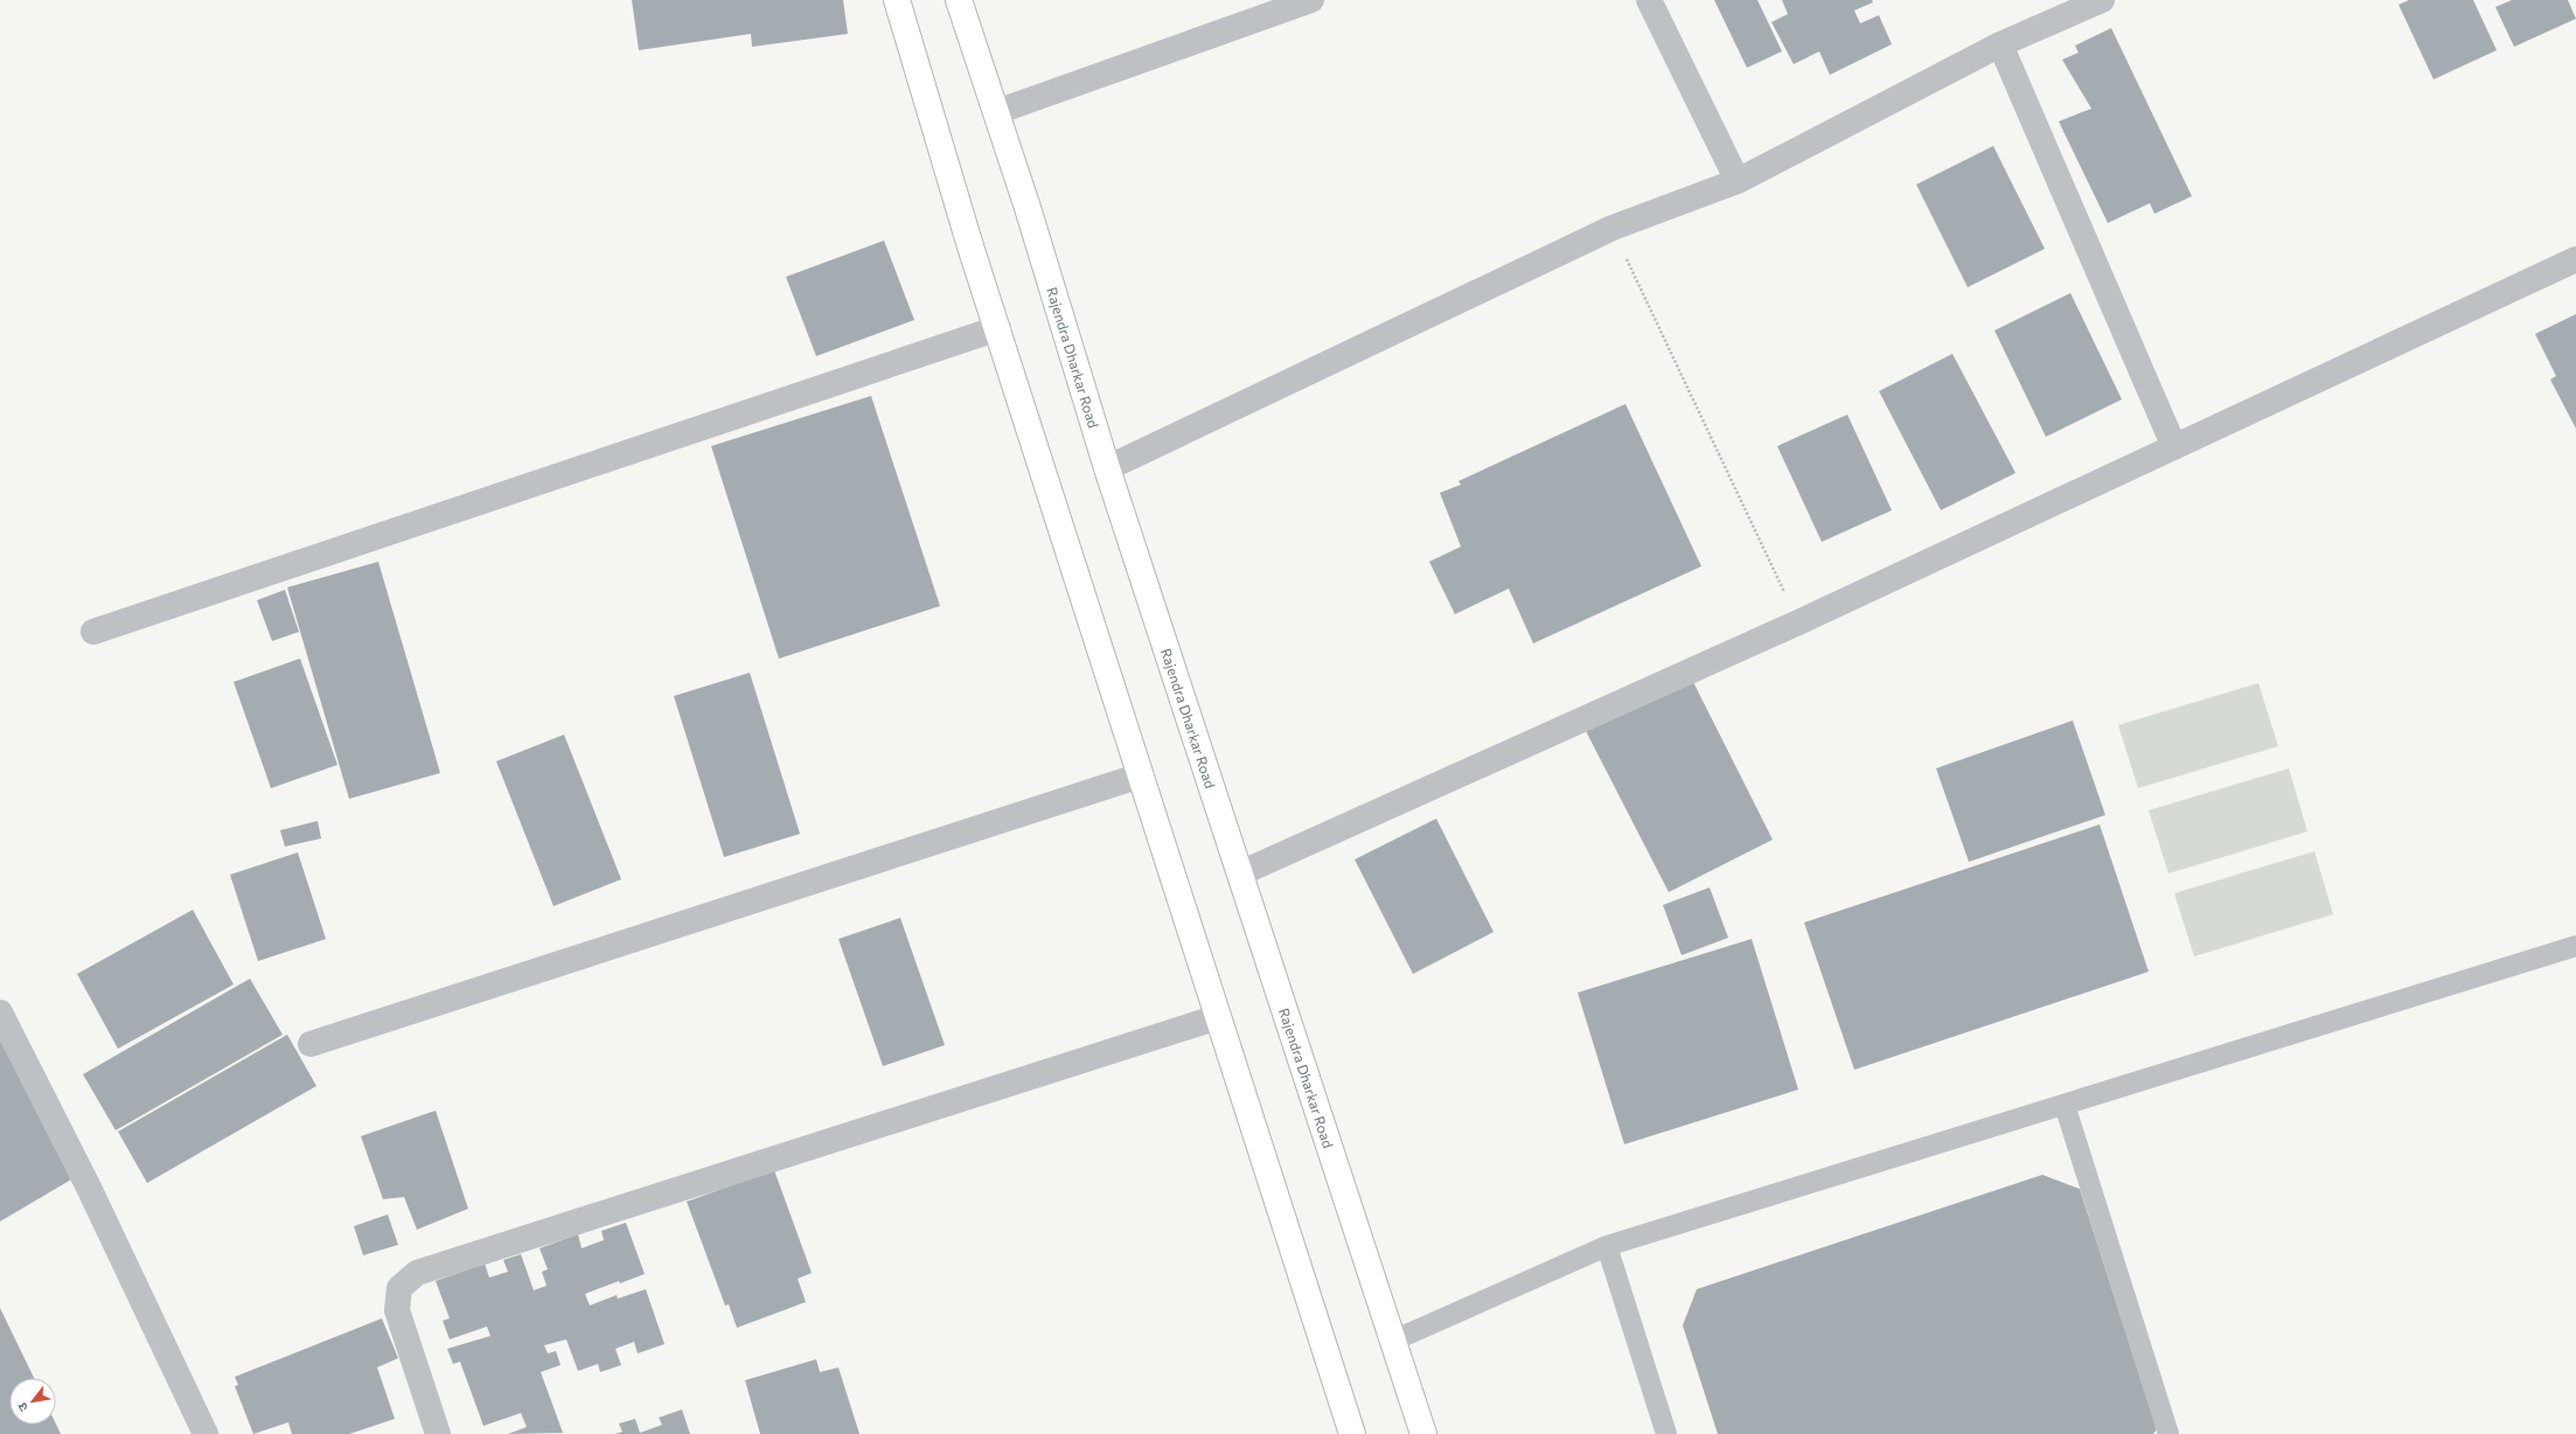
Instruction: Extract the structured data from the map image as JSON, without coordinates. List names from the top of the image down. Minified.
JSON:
{"streets":{"main road":["Rajendra Dharkar Road"]},"north":"bottom left"}
